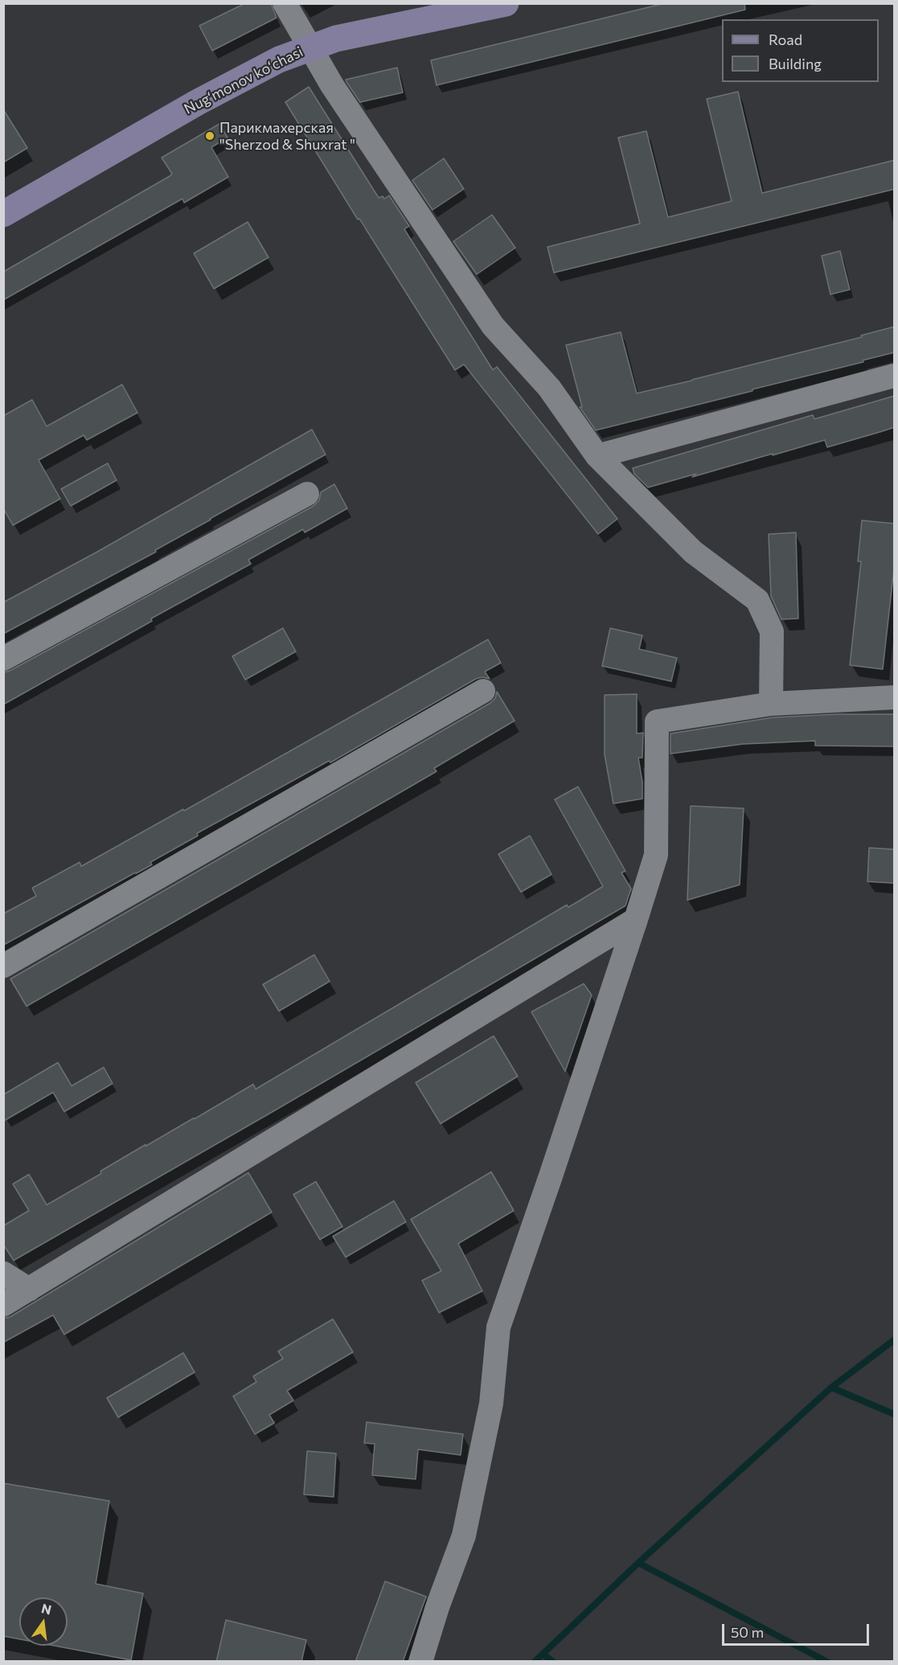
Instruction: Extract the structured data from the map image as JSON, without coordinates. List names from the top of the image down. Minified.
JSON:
{"streets":{"main road":["Nugʻmonov koʻchasi"]},"places":["Парикмахерская \"Sherzod & Shuxrat \""],"legend":["Road","Building"],"scale_bar":"50 m","north":"top"}
